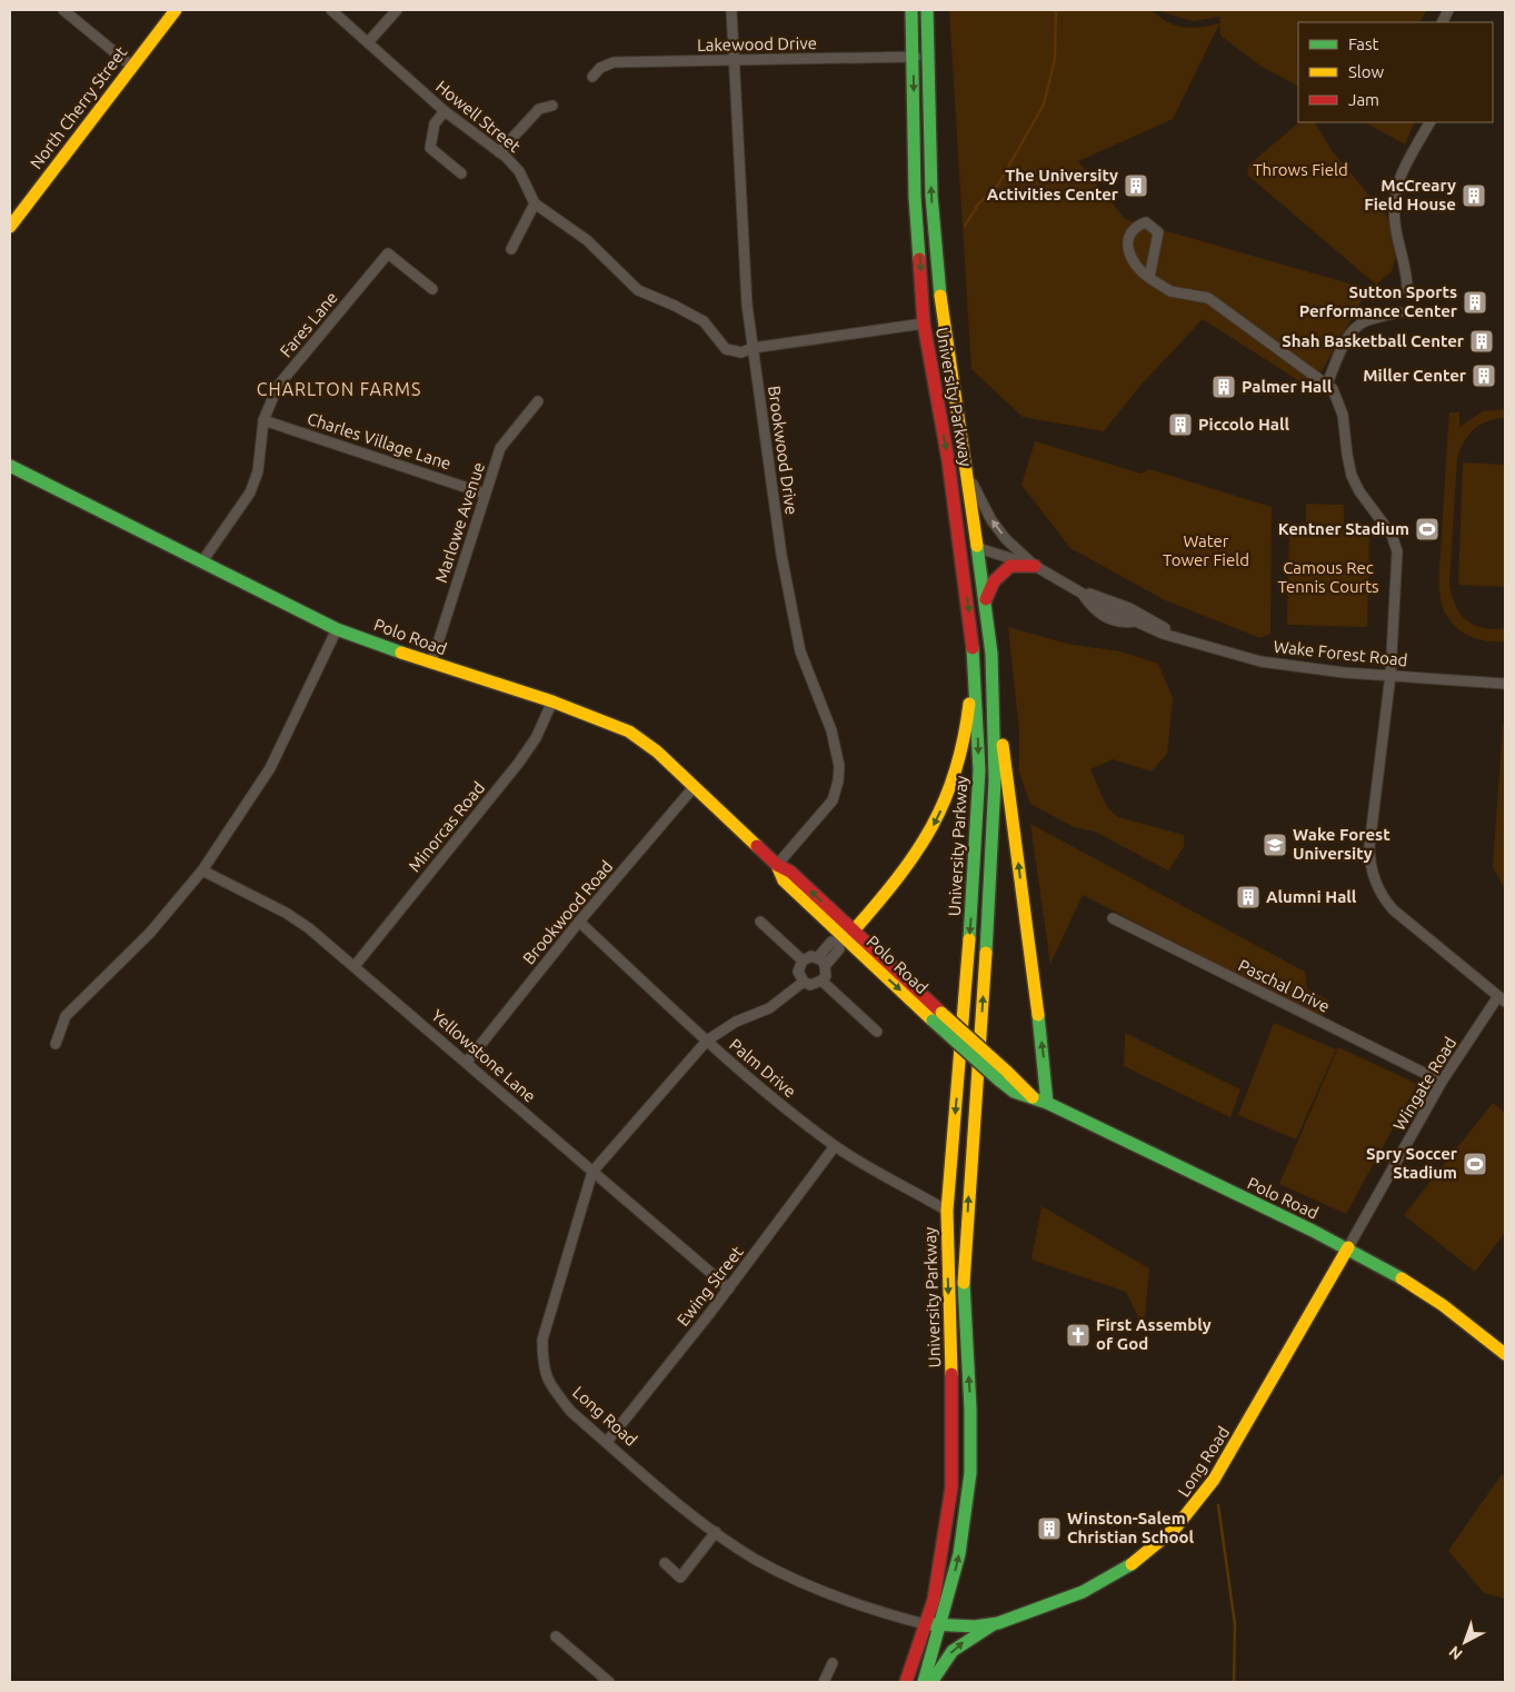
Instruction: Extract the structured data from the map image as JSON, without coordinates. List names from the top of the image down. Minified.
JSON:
{"streets":{"main road":["North Cherry Street","University Parkway","Polo Road","Long Road"],"street":["Lakewood Drive","Howell Street","Fares Lane","Charles Village Lane","Brookwood Drive","Marlowe Avenue","Wake Forest Road","Minorcas Road","Brookwood Road","Paschal Drive","Yellowstone Lane","Palm Drive","Wingate Road","Ewing Street"]},"crossings":[["Lakewood Drive","University Parkway"],["Lakewood Drive","Brookwood Drive"],["Howell Street","University Parkway"],["Howell Street","Brookwood Drive"],["Fares Lane","Charles Village Lane"],["Fares Lane","Polo Road"],["University Parkway","Wake Forest Road"],["University Parkway","Palm Drive"],["University Parkway","Long Road"],["Charles Village Lane","Marlowe Avenue"],["Brookwood Drive","Polo Road"],["Marlowe Avenue","Polo Road"],["Polo Road","Minorcas Road"],["Polo Road","Brookwood Road"],["Polo Road","Wingate Road"],["Polo Road","Long Road"],["Minorcas Road","Yellowstone Lane"],["Brookwood Road","Yellowstone Lane"],["Brookwood Road","Palm Drive"],["Paschal Drive","Wingate Road"],["Yellowstone Lane","Ewing Street"],["Yellowstone Lane","Long Road"],["Palm Drive","Ewing Street"],["Palm Drive","Long Road"],["Wingate Road","Long Road"],["Ewing Street","Long Road"]],"districts":["CHARLTON FARMS"],"parks":["Throws Field","Water Tower Field","Camous Rec Tennis Courts"],"places":{"building":["The University Activities Center","McCreary Field House","Sutton Sports Performance Center","Shah Basketball Center","Miller Center","Palmer Hall","Piccolo Hall","Alumni Hall","Winston-Salem Christian School"],"sports":["Kentner Stadium","Spry Soccer Stadium"],"school or university":["Wake Forest University"],"church":["First Assembly of God"]},"legend":["Fast","Slow","Jam"],"north":"bottom left"}
